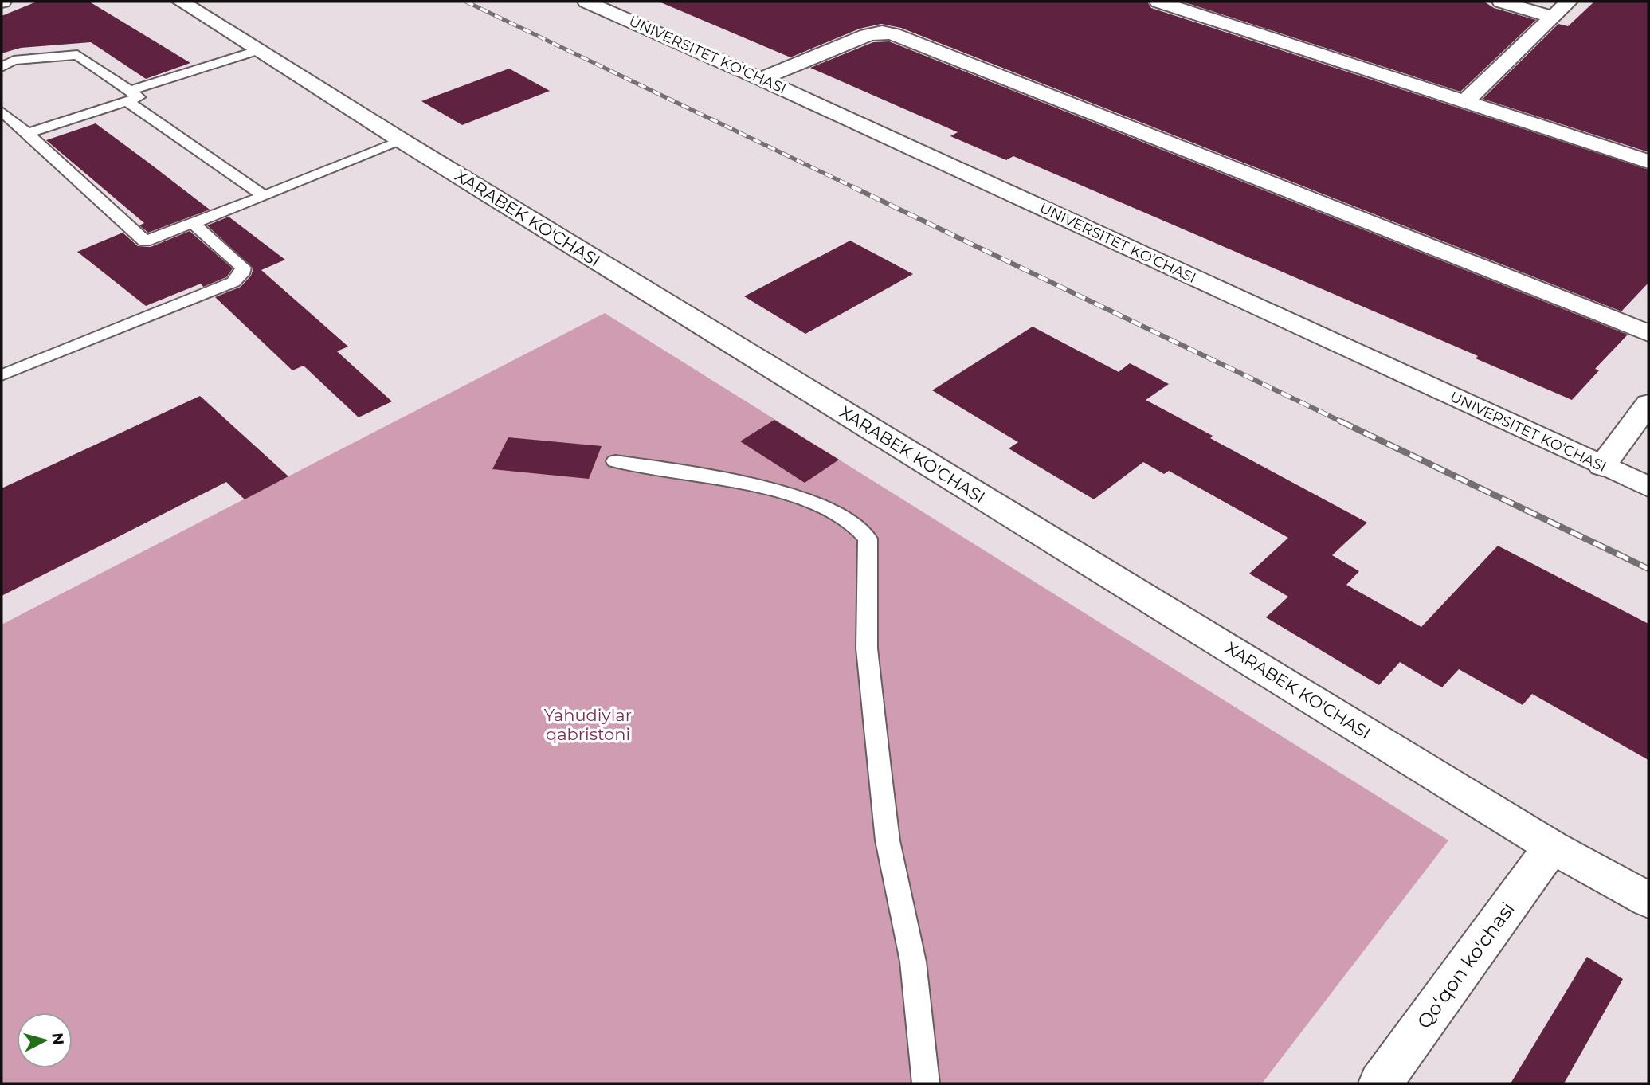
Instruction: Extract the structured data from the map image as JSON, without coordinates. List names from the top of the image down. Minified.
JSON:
{"streets":{"street":["UNIVERSITET KО‘CHASI","XARABEK KO'CHASI","Qoʻqon ko'chasi"]},"crossings":[["XARABEK KO'CHASI","Qoʻqon ko'chasi"]],"parks":["Yahudiylar qabristoni"],"north":"right"}
